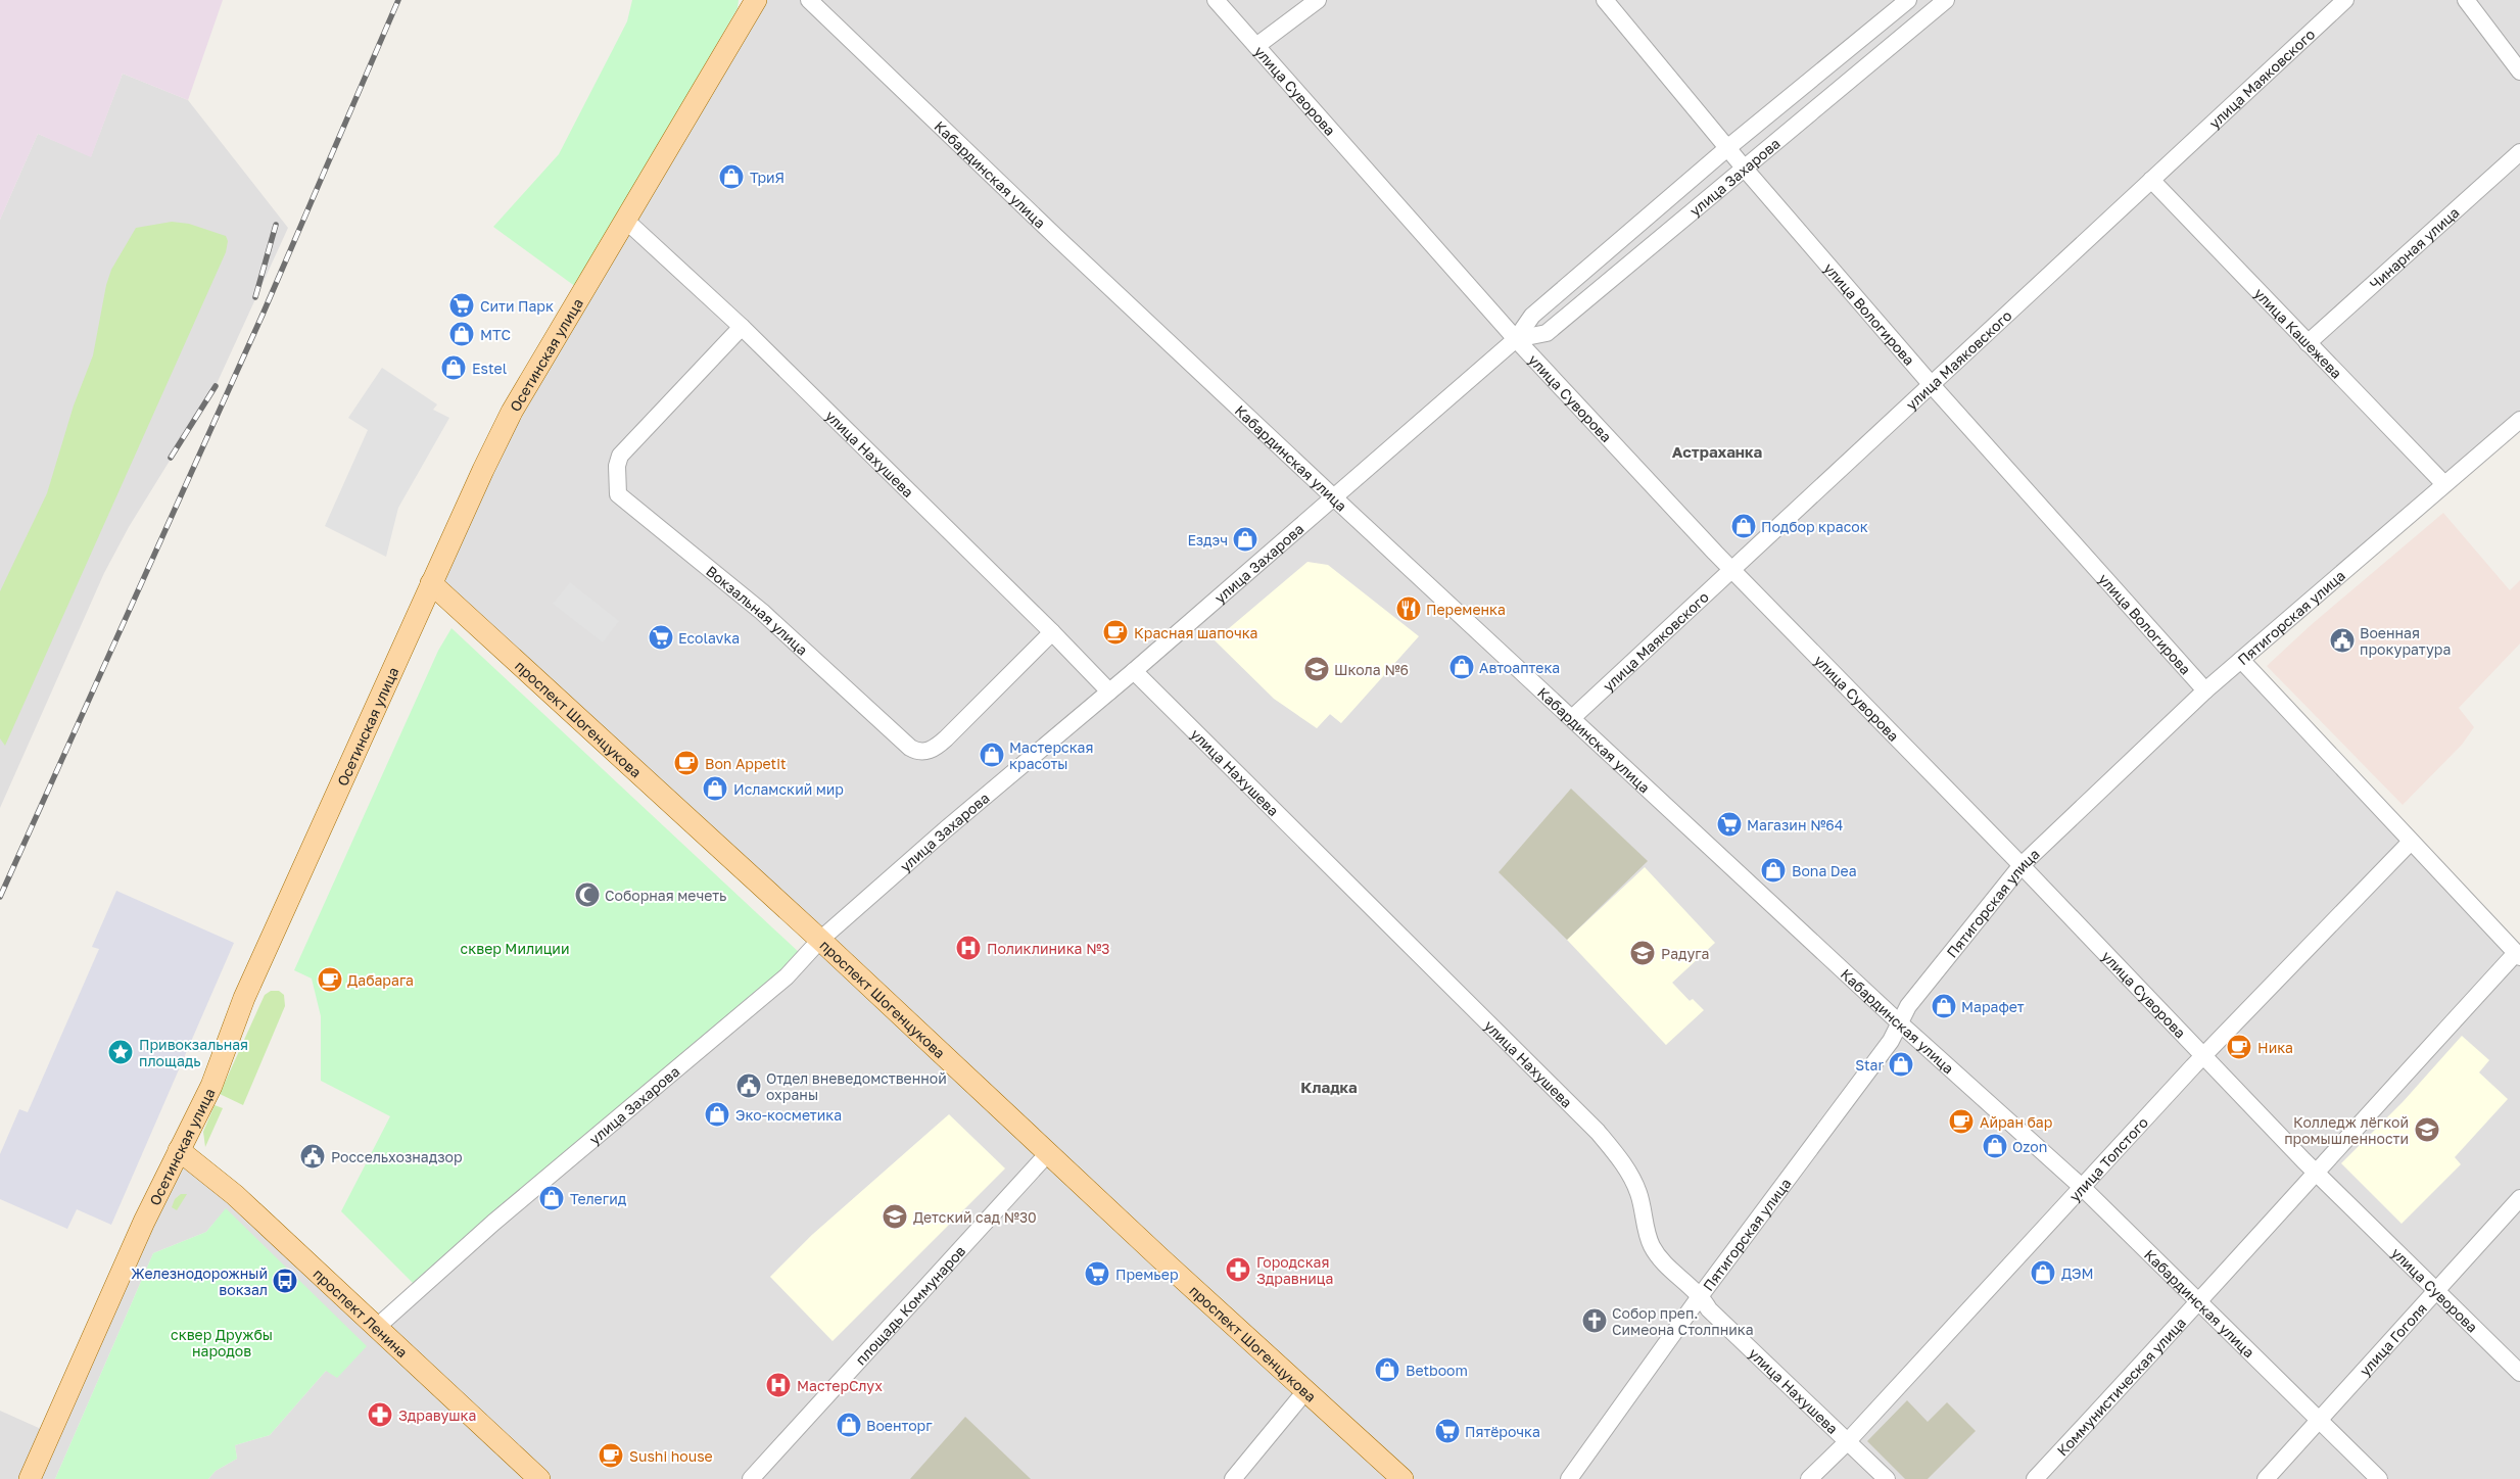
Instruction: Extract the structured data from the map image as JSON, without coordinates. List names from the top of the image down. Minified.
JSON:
{"streets":{"main road":["Осетинская улица","проспект Шогенцукова","проспект Ленина"],"street":["улица Маяковского","улица Суворова","Кабардинская улица","улица Захарова","Чинарная улица","улица Вологирова","улица Кашежева","улица Нахушева","Вокзальная улица","Пятигорская улица","улица Толстого","площадь Коммунаров","улица Гоголя","Коммунистическая улица"]},"crossings":[["улица Маяковского","улица Суворова"],["улица Маяковского","Кабардинская улица"],["улица Маяковского","улица Вологирова"],["улица Маяковского","улица Кашежева"],["улица Суворова","улица Захарова"],["улица Суворова","Пятигорская улица"],["улица Суворова","улица Толстого"],["улица Суворова","улица Гоголя"],["улица Суворова","Коммунистическая улица"],["Кабардинская улица","улица Захарова"],["Кабардинская улица","Пятигорская улица"],["Кабардинская улица","улица Толстого"],["Кабардинская улица","улица Гоголя"],["Кабардинская улица","Коммунистическая улица"],["улица Захарова","улица Вологирова"],["улица Захарова","улица Нахушева"],["улица Захарова","проспект Шогенцукова"],["улица Захарова","проспект Ленина"],["Чинарная улица","улица Кашежева"],["улица Вологирова","Пятигорская улица"],["улица Кашежева","Пятигорская улица"],["Осетинская улица","улица Нахушева"],["Осетинская улица","проспект Шогенцукова"],["Осетинская улица","проспект Ленина"],["улица Нахушева","Вокзальная улица"],["улица Нахушева","Пятигорская улица"],["улица Нахушева","улица Толстого"],["проспект Шогенцукова","площадь Коммунаров"]],"districts":["Астраханка","Кладка"],"parks":["сквер Милиции","сквер Дружбы народов"],"places":{"shop":["ТриЯ","МТС","Estel","Подбор красок","Ездэч","Автоаптека","Мастерская красоты","Исламский мир","Bona Dea","Марафет","Star","Эко-косметика","Ozon","Телегид","ДЭМ","Betboom","Военторг"],"supermarket":["Сити Парк","Ecolavka","Магазин №64","Премьер","Пятёрочка"],"restaurant":["Переменка"],"cafe":["Красная шапочка","Bon Appetit","Дабарага","Ника","Айран бар","Sushi house"],"public building":["Военная прокуратура","Отдел вневедомственной охраны","Россельхознадзор"],"school or university":["Школа №6","Радуга","Колледж лёгкой промышленности","Детский сад №30"],"mosque":["Соборная мечеть"],"hospital":["Поликлиника №3","МастерСлух"],"place":["Привокзальная площадь"],"pharmacy":["Городская Здравница","Здравушка"],"bus stop":["Железнодорожный вокзал"],"church":["Собор преп. Симеона Столпника"]}}
